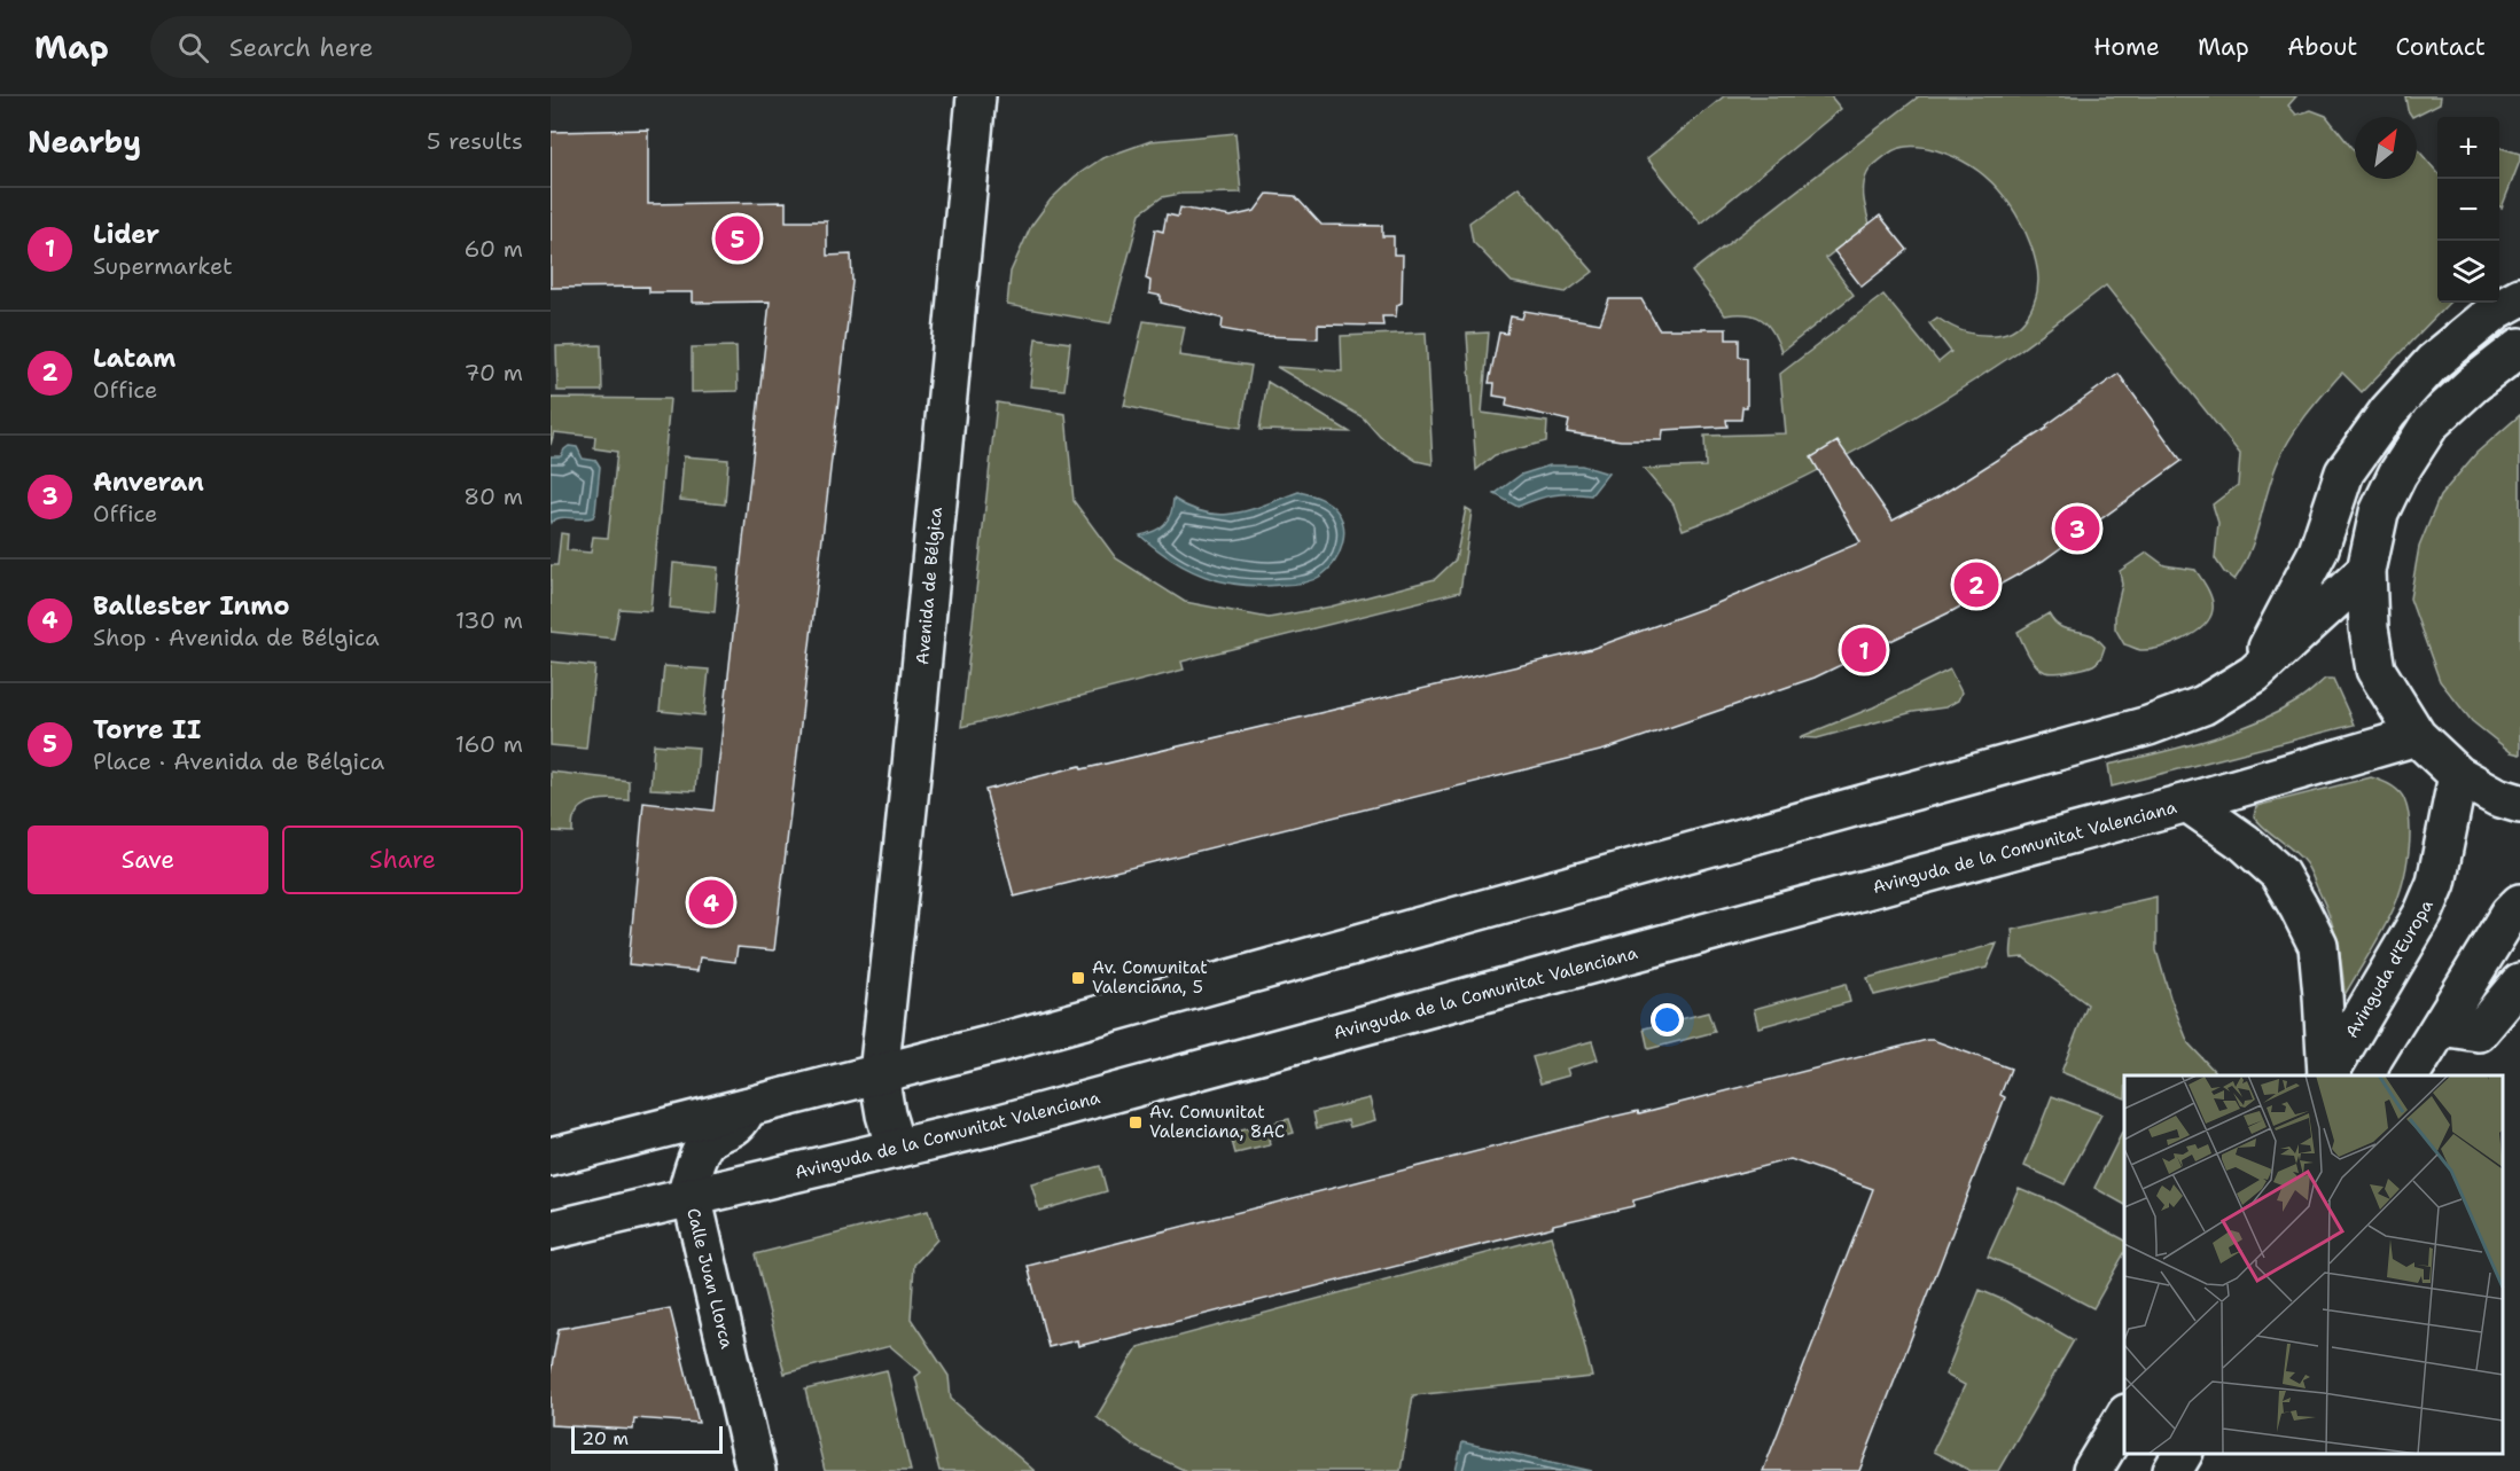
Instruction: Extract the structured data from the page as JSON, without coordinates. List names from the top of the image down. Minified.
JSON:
{"streets":{"main road":["Avenida de Bélgica","Avinguda de la Comunitat Valenciana","Avinguda d'Europa","Calle Juan Llorca"]},"crossings":[["Avenida de Bélgica","Avinguda de la Comunitat Valenciana"],["Avinguda de la Comunitat Valenciana","Avinguda d'Europa"],["Avinguda de la Comunitat Valenciana","Calle Juan Llorca"]],"places":{"transit":["Av. Comunitat Valenciana, 5","Av. Comunitat Valenciana, 8AC"]},"scale_bar":"20 m","north":"top right","page":{"header":"Map","search":"Search here","nav":["Home","Map","About","Contact"],"heading":["Nearby","5 results"],"map_buttons":["+","−"],"list":[{"mark":"1","name":"Lider","note":"Supermarket","value":"60 m"},{"mark":"2","name":"Latam","note":"Office","value":"70 m"},{"mark":"3","name":"Anveran","note":"Office","value":"80 m"},{"mark":"4","name":"Ballester Inmo","note":"Shop · Avenida de Bélgica","value":"130 m"},{"mark":"5","name":"Torre II","note":"Place · Avenida de Bélgica","value":"160 m"}],"pins":["5","3","2","1","4"],"buttons":["Save","Share"],"scale":"20 m"}}
